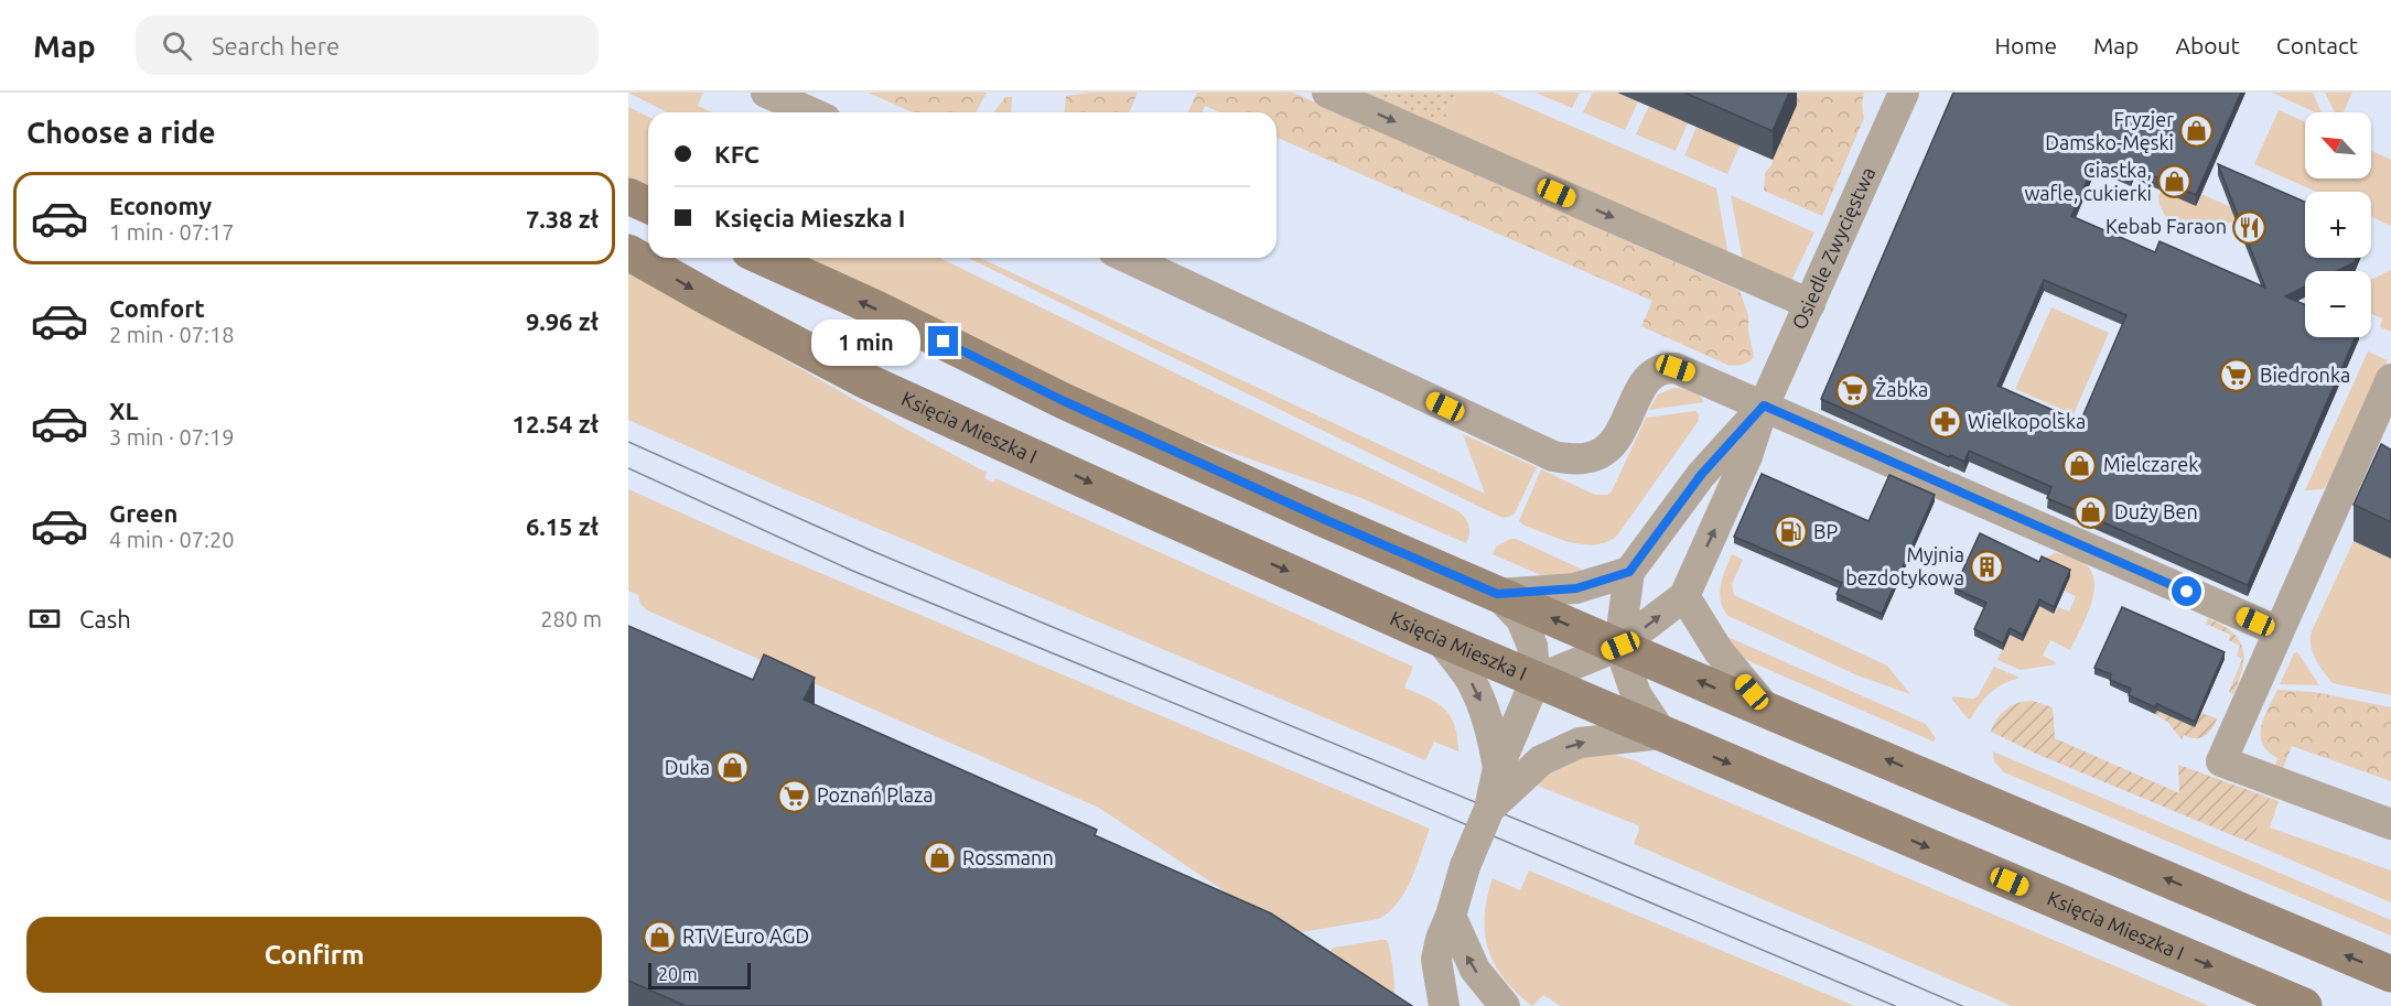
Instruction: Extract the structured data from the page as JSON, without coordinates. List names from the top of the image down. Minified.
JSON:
{"streets":{"street":["Osiedle Zwycięstwa","Księcia Mieszka I"]},"places":{"shop":["Fryzjer Damsko-Męski","Ciastka, wafle, cukierki","Mielczarek","Duży Ben","Duka","Rossmann","RTV Euro AGD"],"restaurant":["Kebab Faraon"],"supermarket":["Biedronka","Żabka","Poznań Plaza"],"pharmacy":["Wielkopolska"],"fuel station":["BP"],"building":["Myjnia bezdotykowa"]},"scale_bar":"20 m","north":"top left","page":{"header":"Map","search":"Search here","nav":["Home","Map","About","Contact"],"heading":"Choose a ride","map_buttons":["+","−"],"banner":["KFC","Księcia Mieszka I"],"list":[{"name":"Economy","note":"1 min · 07:17","value":"7.38 zł"},{"name":"Comfort","note":"2 min · 07:18","value":"9.96 zł"},{"name":"XL","note":"3 min · 07:19","value":"12.54 zł"},{"name":"Green","note":"4 min · 07:20","value":"6.15 zł"}],"bubble":"1 min","pay":["Cash","280 m"],"buttons":"Confirm","scale":"20 m"}}
